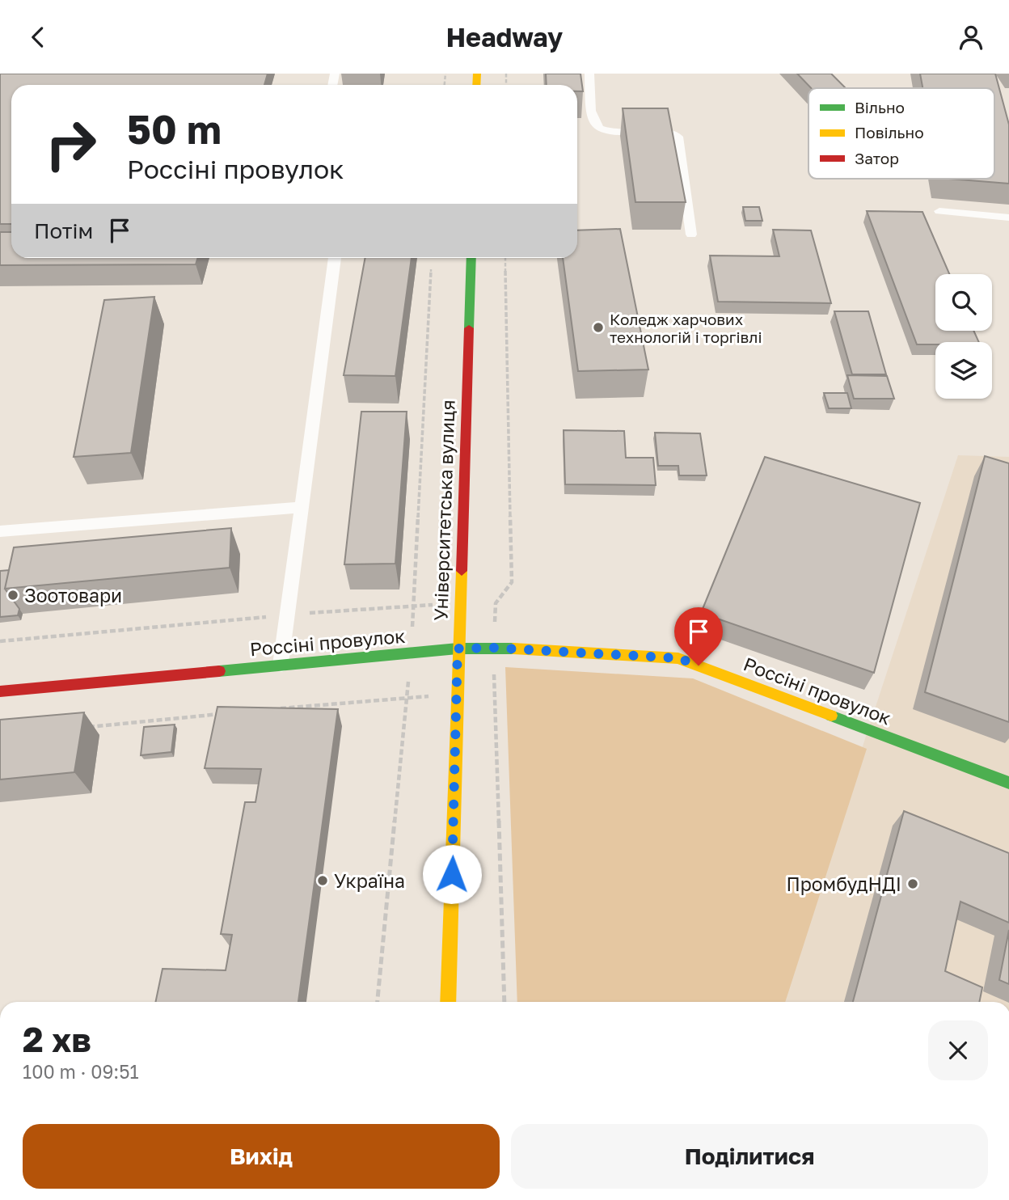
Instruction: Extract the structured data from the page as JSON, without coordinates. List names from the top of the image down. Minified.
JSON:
{"streets":{"main road":["Університетська вулиця","Россіні провулок"]},"crossings":[["Університетська вулиця","Россіні провулок"]],"places":["Коледж харчових технологій і торгівлі","Зоотовари","Україна","ПромбудНДІ"],"legend":["Вільно","Повільно","Затор"],"page":{"header":"Headway","turn":["50 m","Россіні провулок"],"then":"Потім","heading":["2 хв","100 m · 09:51"],"buttons":["Вихід","Поділитися"]}}
